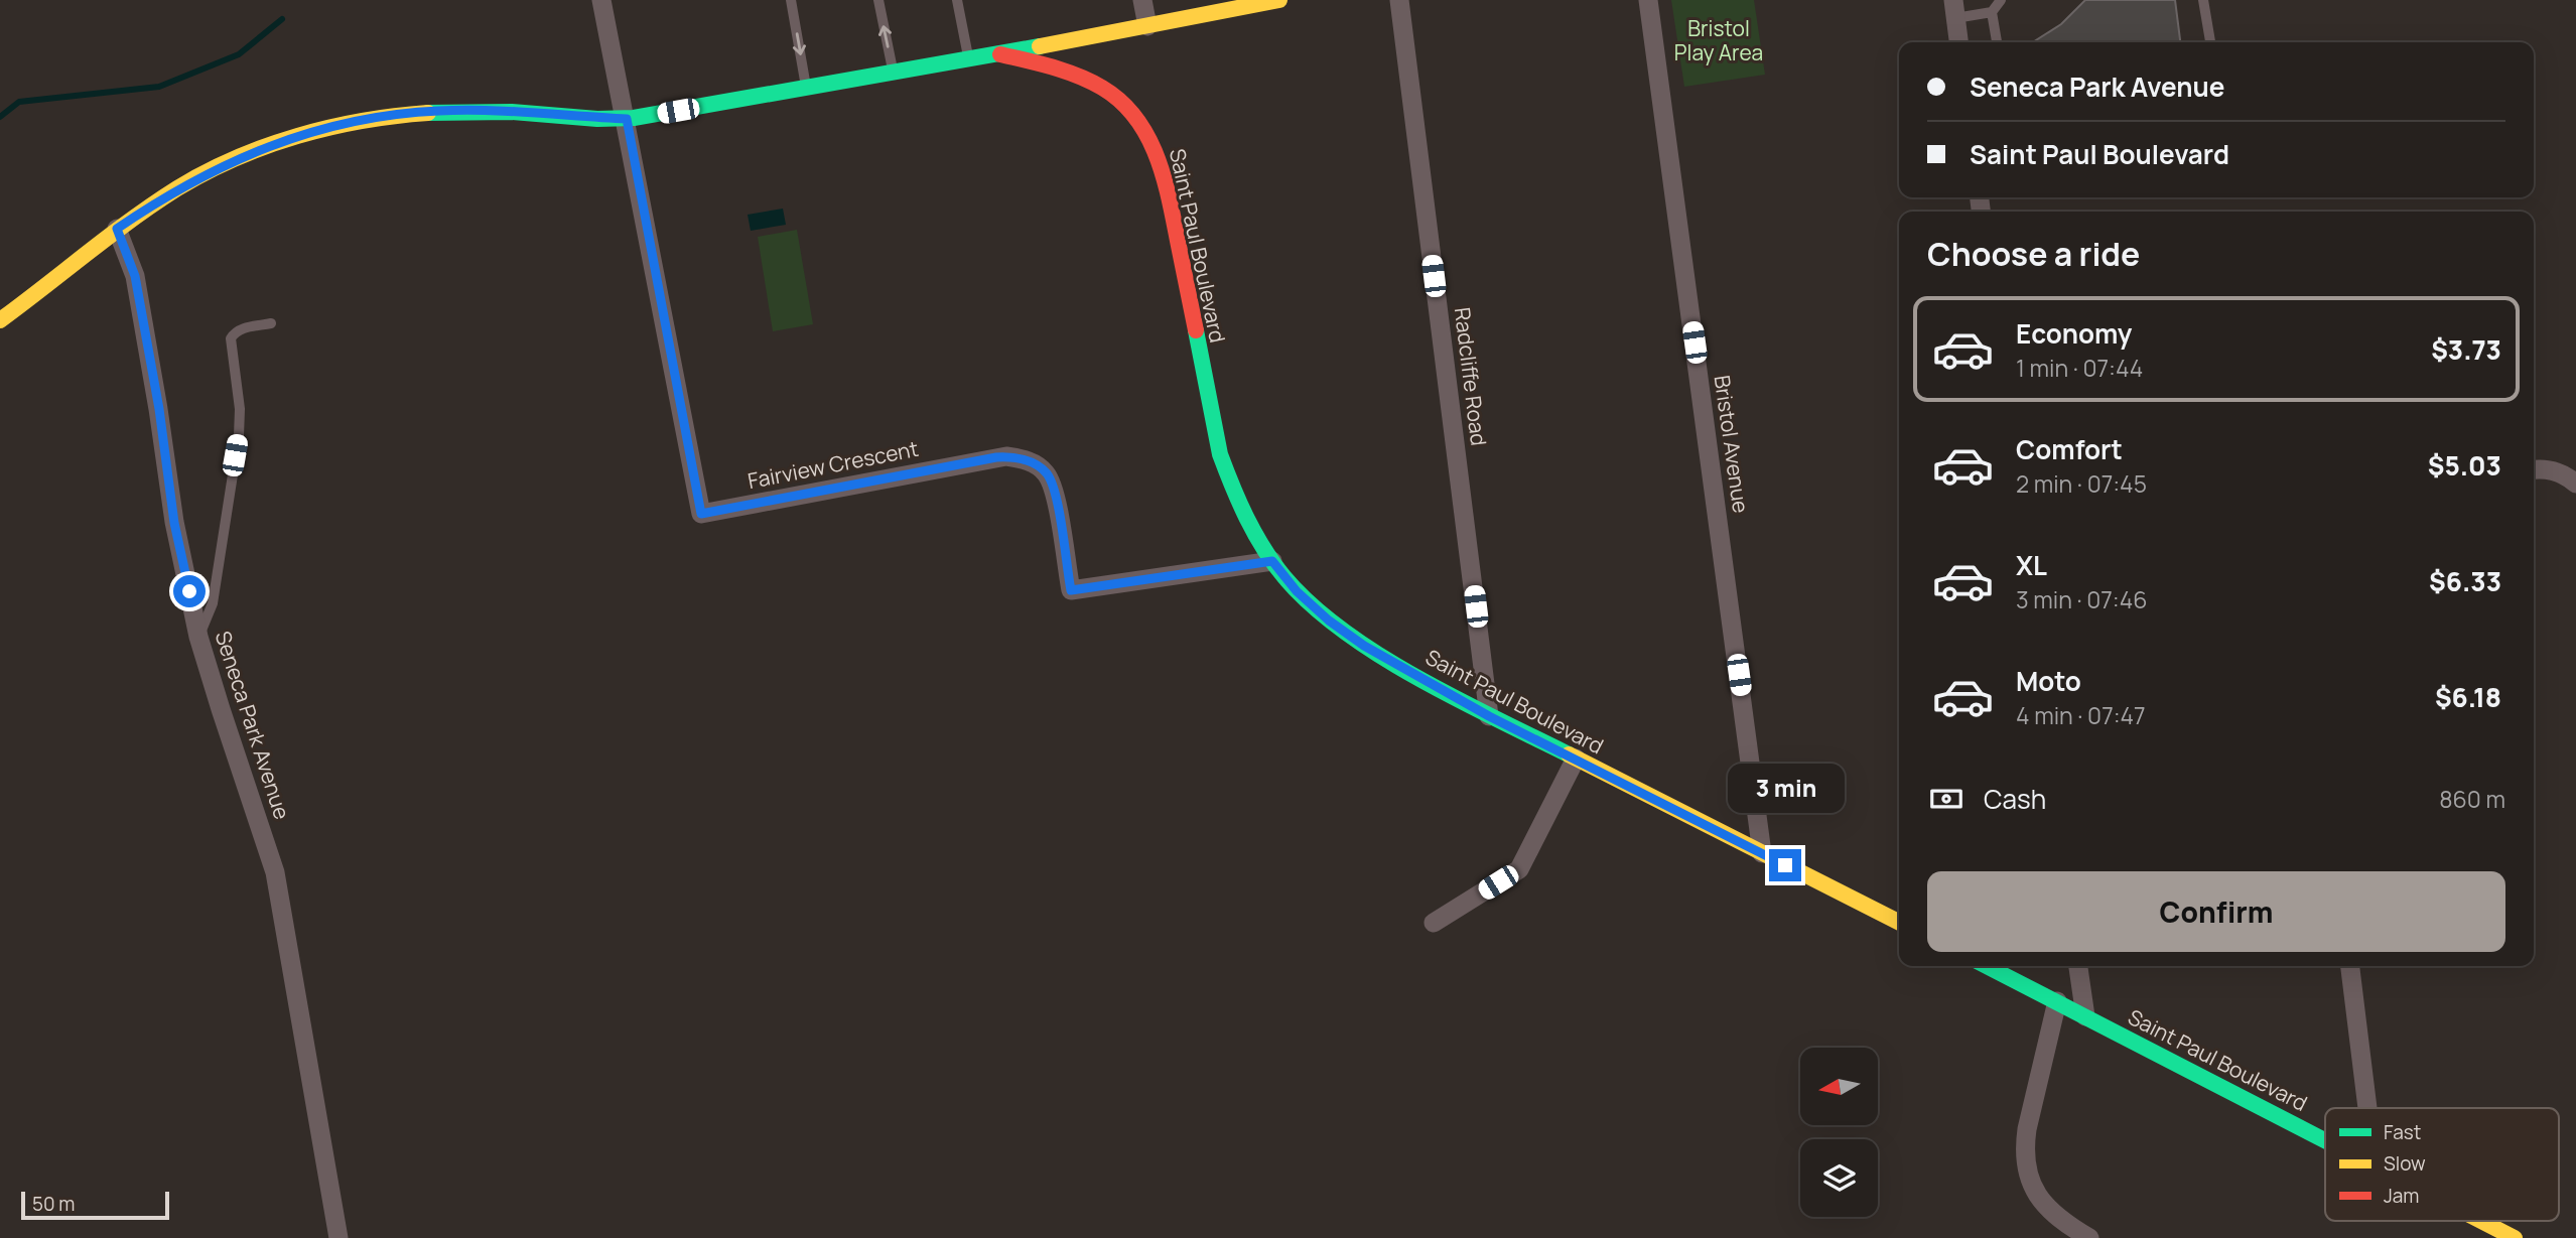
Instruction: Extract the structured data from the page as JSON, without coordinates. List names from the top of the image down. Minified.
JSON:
{"streets":{"main road":["Saint Paul Boulevard"],"street":["Radcliffe Road","Bristol Avenue","Fairview Crescent","Seneca Park Avenue"]},"crossings":[["Saint Paul Boulevard","Radcliffe Road"],["Saint Paul Boulevard","Bristol Avenue"],["Saint Paul Boulevard","Fairview Crescent"],["Saint Paul Boulevard","Seneca Park Avenue"]],"parks":["Bristol Play Area"],"legend":["Fast","Slow","Jam"],"scale_bar":"50 m","north":"left","page":{"banner":["Seneca Park Avenue","Saint Paul Boulevard"],"heading":"Choose a ride","list":[{"name":"Economy","note":"1 min · 07:44","value":"$3.73"},{"name":"Comfort","note":"2 min · 07:45","value":"$5.03"},{"name":"XL","note":"3 min · 07:46","value":"$6.33"},{"name":"Moto","note":"4 min · 07:47","value":"$6.18"}],"pay":["Cash","860 m"],"bubble":"3 min","buttons":"Confirm","scale":"50 m"}}
